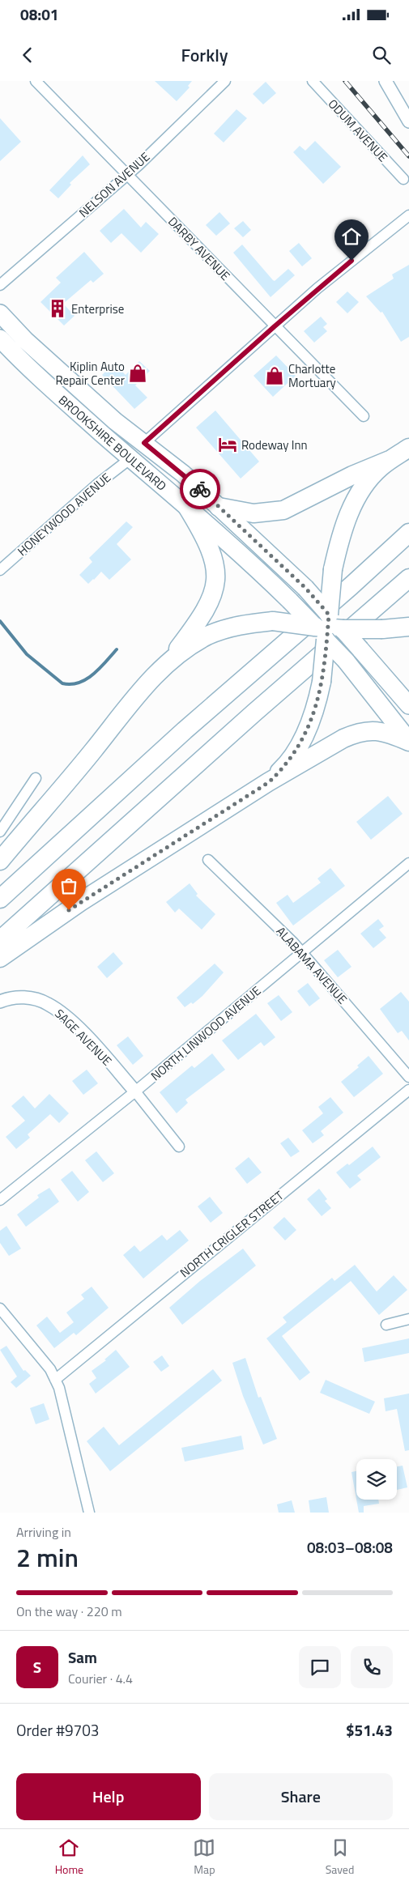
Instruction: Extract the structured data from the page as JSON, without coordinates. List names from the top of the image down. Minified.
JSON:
{"streets":{"highway":["BROOKSHIRE BOULEVARD"],"street":["ODUM AVENUE","NELSON AVENUE","DARBY AVENUE","HONEYWOOD AVENUE","ALABAMA AVENUE","NORTH LINWOOD AVENUE","SAGE AVENUE","NORTH CRIGLER STREET"]},"crossings":[["NELSON AVENUE","DARBY AVENUE"],["BROOKSHIRE BOULEVARD","HONEYWOOD AVENUE"],["ALABAMA AVENUE","NORTH LINWOOD AVENUE"],["NORTH LINWOOD AVENUE","SAGE AVENUE"]],"places":{"building":["Enterprise"],"shop":["Kiplin Auto Repair Center","Charlotte Mortuary"],"hotel":["Rodeway Inn"]},"page":{"status":"08:01","header":"Forkly","heading":["2 min","Arriving in","08:03–08:08"],"panel":["Sam","Courier · 4.4","Order #9703","$51.43"],"bar":"On the way · 220 m","round":"S","buttons":["Help","Share"],"tabs":["Home","Map","Saved"]}}
